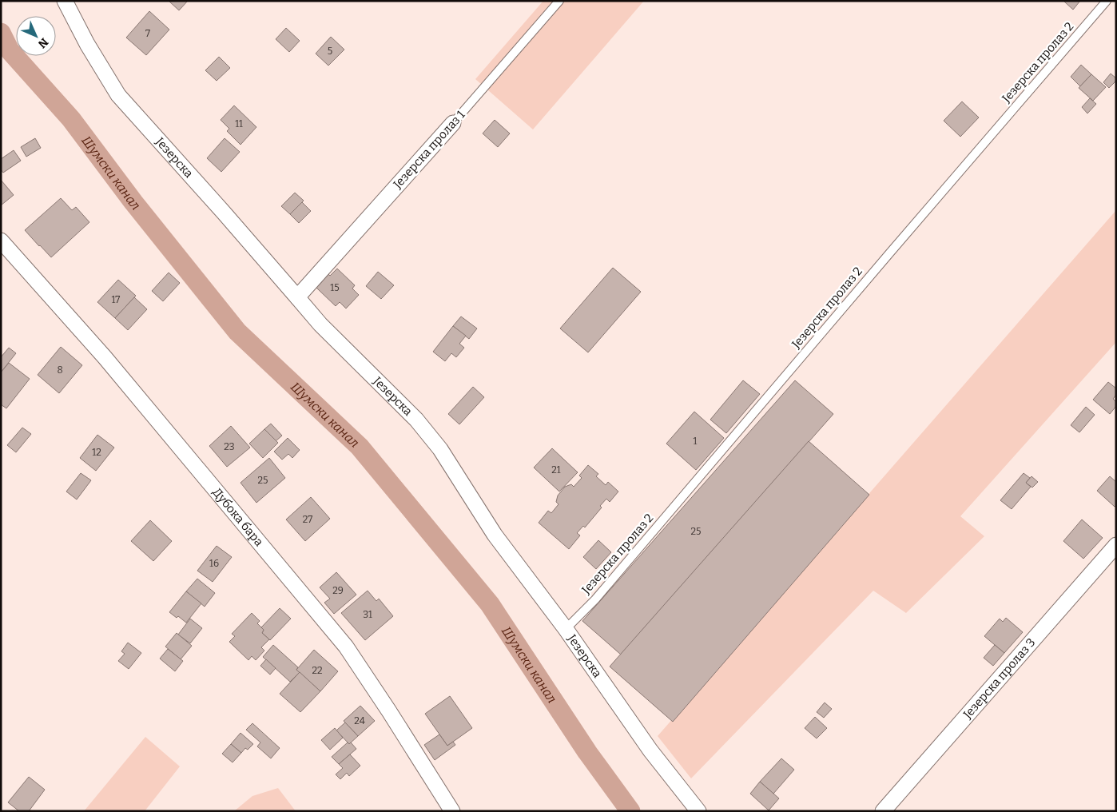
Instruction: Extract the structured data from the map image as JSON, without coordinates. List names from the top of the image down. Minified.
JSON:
{"streets":{"street":["Језерска пролаз 1","Језерска","Дубока бара","Језерска пролаз 3"],"lane":["Језерска пролаз 2"]},"crossings":[["Језерска пролаз 2","Језерска"],["Језерска пролаз 1","Језерска"]],"water":["Шумски канал"],"house_numbers":["7","5","11","15","17","8","1","23","12","21","25","27","25","16","29","31","22","24"],"north":"bottom right"}
